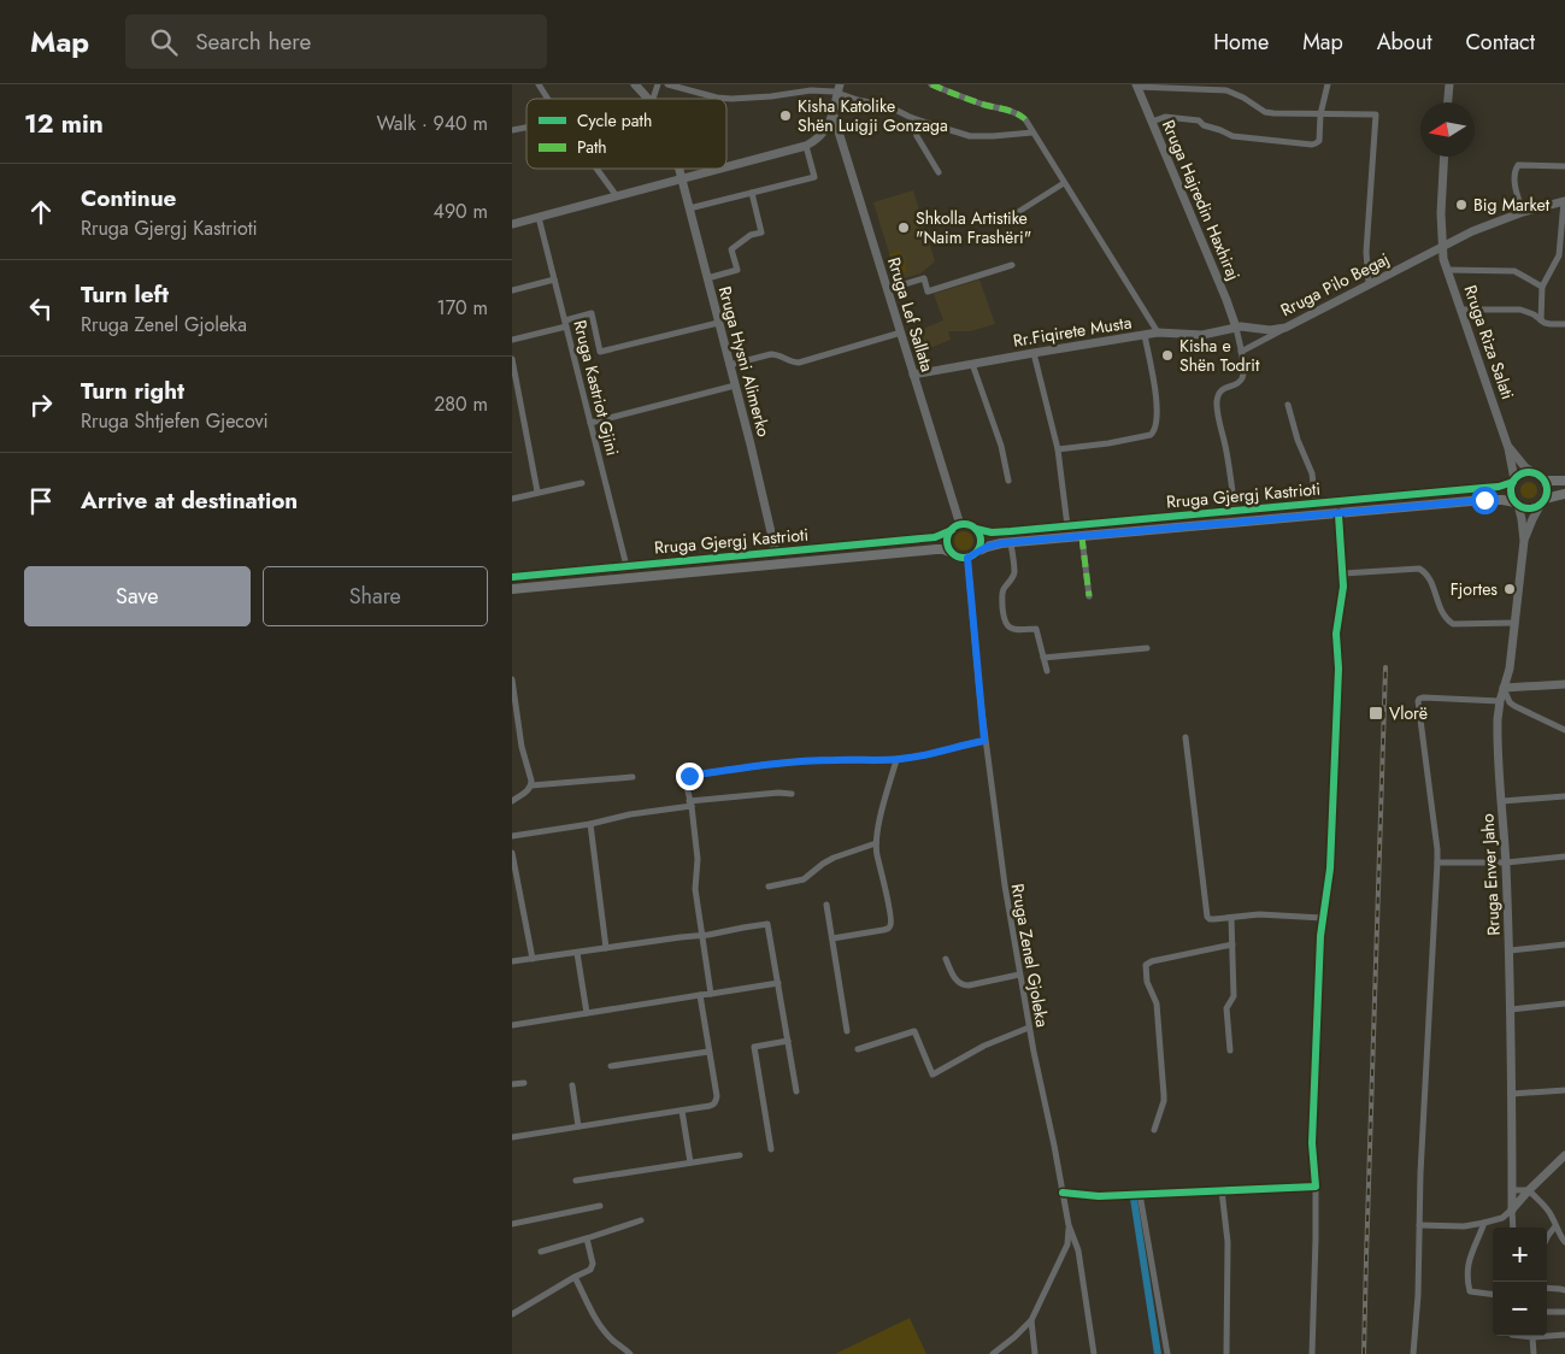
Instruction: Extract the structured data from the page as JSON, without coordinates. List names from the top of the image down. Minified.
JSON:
{"streets":{"main road":["Rruga Gjergj Kastrioti"],"street":["Rruga Hajredin Haxhiraj","Rruga Pilo Begaj","Rruga Lef Sallata","Rr.Fiqirete Musta","Rruga Riza Salati","Rruga Hysni Alimerko","Rruga Kastriot Gjini","Rruga Enver Jaho","Rruga Zenel Gjoleka"]},"crossings":[["Rruga Hajredin Haxhiraj","Rruga Pilo Begaj"],["Rruga Hajredin Haxhiraj","Rr.Fiqirete Musta"],["Rruga Pilo Begaj","Rr.Fiqirete Musta"],["Rruga Pilo Begaj","Rruga Riza Salati"],["Rruga Lef Sallata","Rr.Fiqirete Musta"],["Rruga Lef Sallata","Rruga Gjergj Kastrioti"],["Rruga Lef Sallata","Rruga Zenel Gjoleka"],["Rruga Riza Salati","Rruga Gjergj Kastrioti"],["Rruga Hysni Alimerko","Rruga Gjergj Kastrioti"],["Rruga Kastriot Gjini","Rruga Gjergj Kastrioti"],["Rruga Gjergj Kastrioti","Rruga Zenel Gjoleka"]],"places":{"other":["Kisha Katolike Shën Luigji Gonzaga","Big Market","Shkolla Artistike \"Naim Frashëri\"","Kisha e Shën Todrit","Fjortes"],"transit":["Vlorë"]},"legend":["Cycle path","Path"],"north":"left","page":{"header":"Map","search":"Search here","nav":["Home","Map","About","Contact"],"heading":["12 min","Walk · 940 m"],"list":[["Continue","Rruga Gjergj Kastrioti","490 m"],["Turn left","Rruga Zenel Gjoleka","170 m"],["Turn right","Rruga Shtjefen Gjecovi","280 m"],"Arrive at destination"],"buttons":["Save","Share"],"map_buttons":["+","−"]}}
